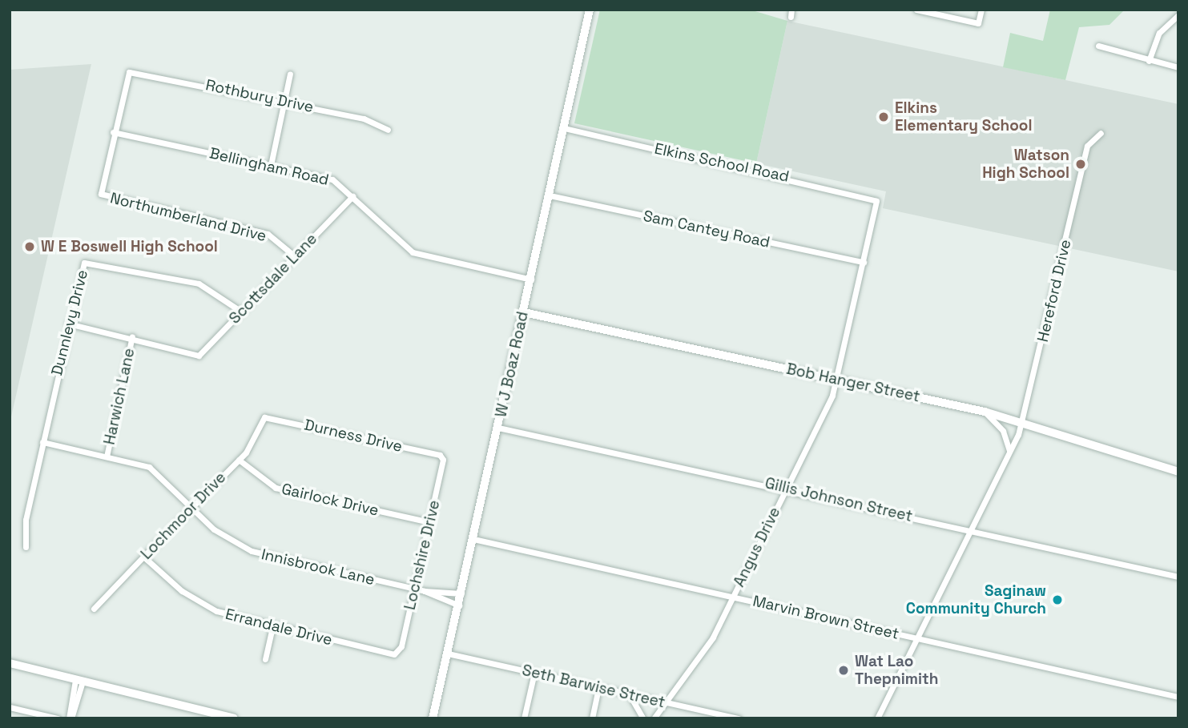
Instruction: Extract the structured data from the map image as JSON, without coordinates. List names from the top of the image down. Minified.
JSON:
{"streets":{"street":["Rothbury Drive","Elkins School Road","Bellingham Road","Northumberland Drive","Sam Cantey Road","Scottsdale Lane","Hereford Drive","Dunnlevy Drive","W J Boaz Road","Bob Hanger Street","Harwich Lane","Durness Drive","Gairlock Drive","Gillis Johnson Street","Lochmoor Drive","Angus Drive","Lochshire Drive","Innisbrook Lane","Marvin Brown Street","Errandale Drive","Seth Barwise Street"]},"crossings":[["Rothbury Drive","Northumberland Drive"],["Elkins School Road","W J Boaz Road"],["Elkins School Road","Angus Drive"],["Bellingham Road","Northumberland Drive"],["Bellingham Road","Scottsdale Lane"],["Bellingham Road","W J Boaz Road"],["Northumberland Drive","Scottsdale Lane"],["Sam Cantey Road","W J Boaz Road"],["Sam Cantey Road","Angus Drive"],["Scottsdale Lane","Dunnlevy Drive"],["Scottsdale Lane","Harwich Lane"],["Hereford Drive","Bob Hanger Street"],["Hereford Drive","Gillis Johnson Street"],["Hereford Drive","Marvin Brown Street"],["Dunnlevy Drive","Innisbrook Lane"],["W J Boaz Road","Bob Hanger Street"],["W J Boaz Road","Gillis Johnson Street"],["W J Boaz Road","Innisbrook Lane"],["W J Boaz Road","Marvin Brown Street"],["W J Boaz Road","Seth Barwise Street"],["Bob Hanger Street","Angus Drive"],["Harwich Lane","Innisbrook Lane"],["Durness Drive","Lochmoor Drive"],["Durness Drive","Lochshire Drive"],["Gairlock Drive","Lochmoor Drive"],["Gairlock Drive","Lochshire Drive"],["Gillis Johnson Street","Angus Drive"],["Lochmoor Drive","Innisbrook Lane"],["Lochmoor Drive","Errandale Drive"],["Angus Drive","Marvin Brown Street"],["Angus Drive","Seth Barwise Street"],["Lochshire Drive","Innisbrook Lane"],["Lochshire Drive","Errandale Drive"]],"places":["Elkins Elementary School","Watson High School","W E Boswell High School","Saginaw Community Church","Wat Lao Thepnimith"]}
